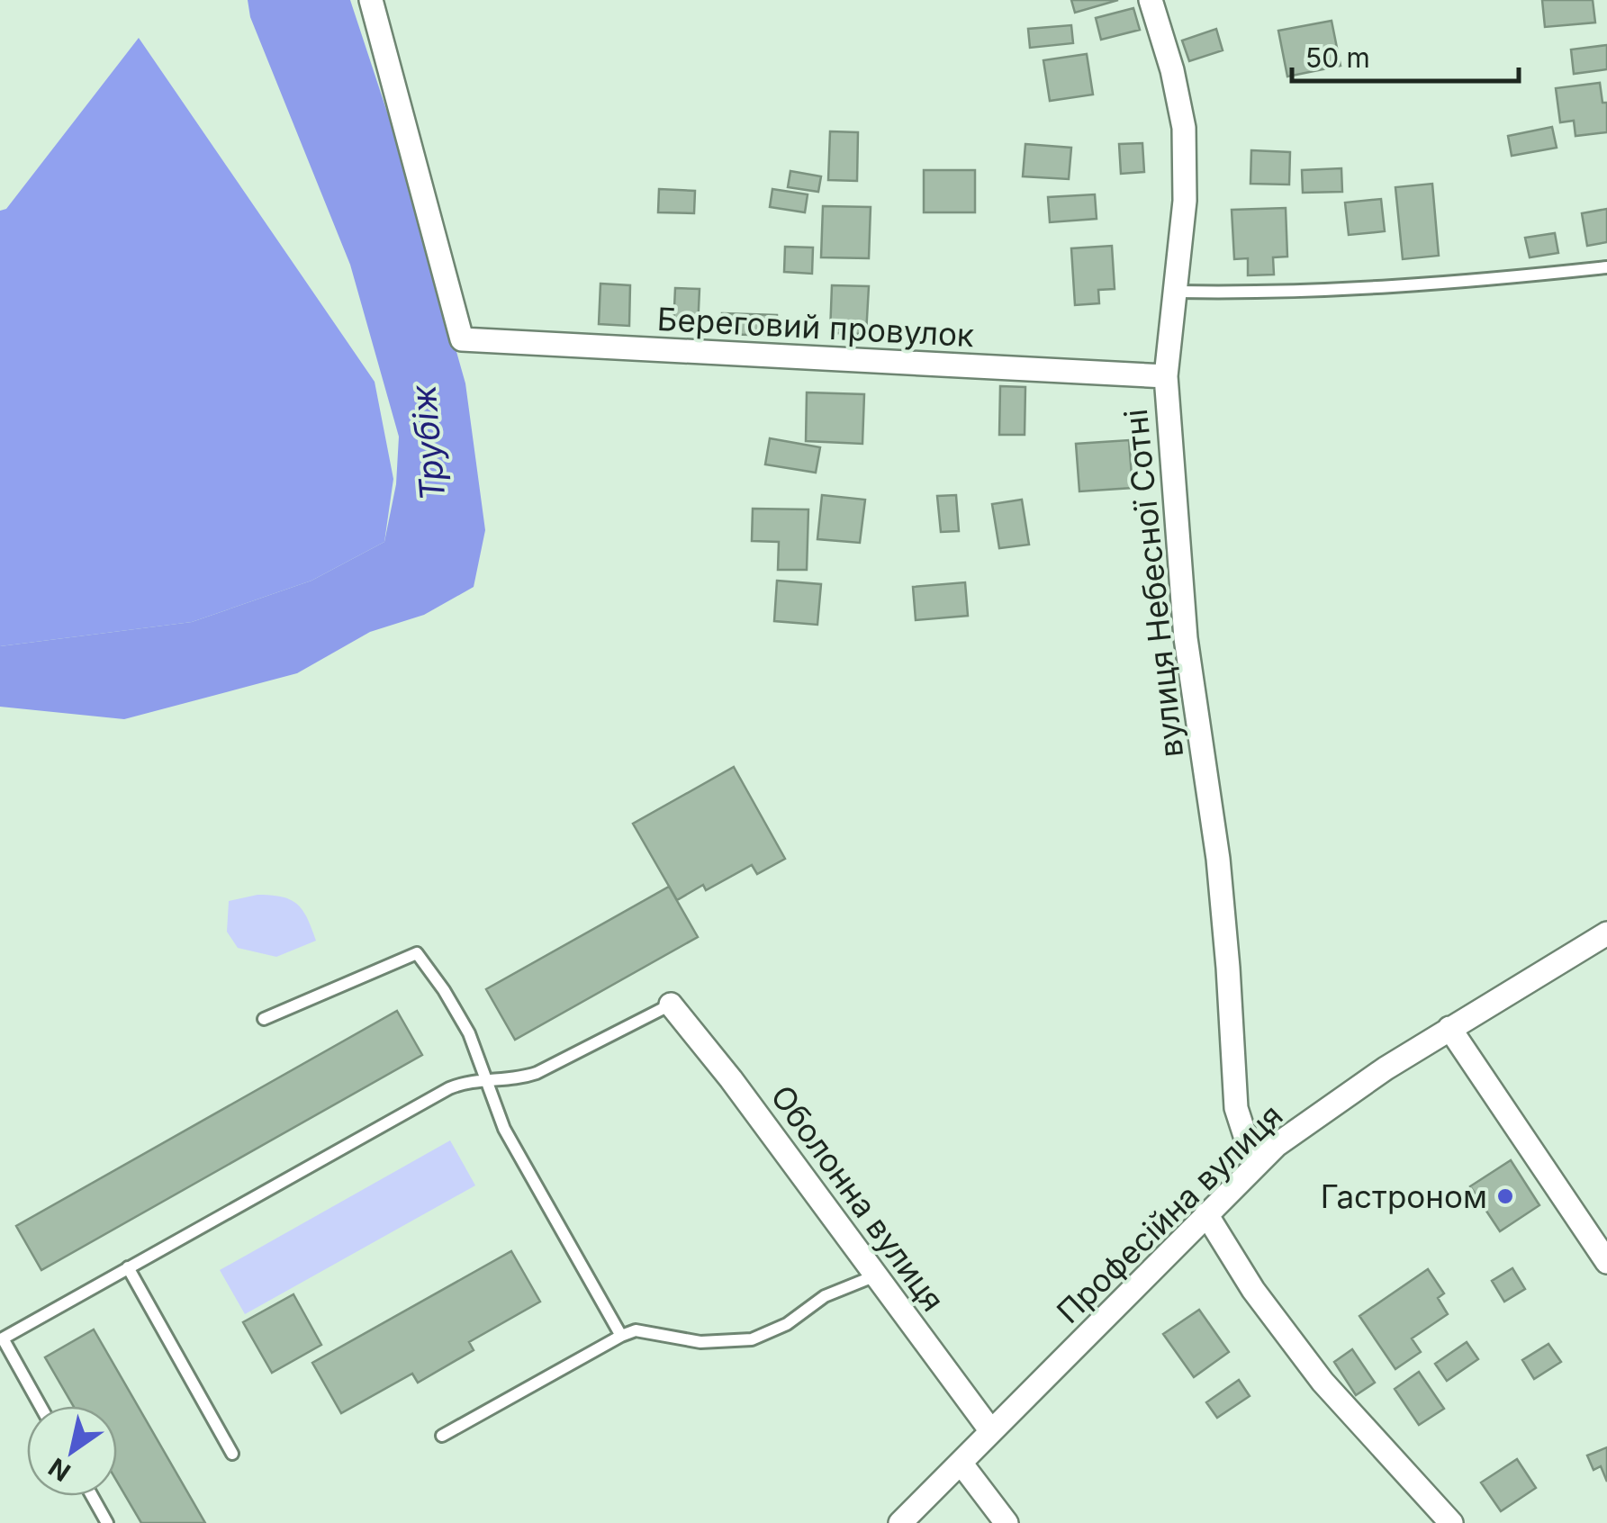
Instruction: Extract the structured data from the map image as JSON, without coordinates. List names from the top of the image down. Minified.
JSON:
{"streets":{"street":["Береговий провулок","вулиця Небесної Сотні","Оболонна вулиця","Професійна вулиця"]},"crossings":[["Береговий провулок","вулиця Небесної Сотні"],["вулиця Небесної Сотні","Професійна вулиця"],["Оболонна вулиця","Професійна вулиця"]],"water":["Трубіж"],"places":["Гастроном"],"scale_bar":"50 m","north":"bottom left"}
